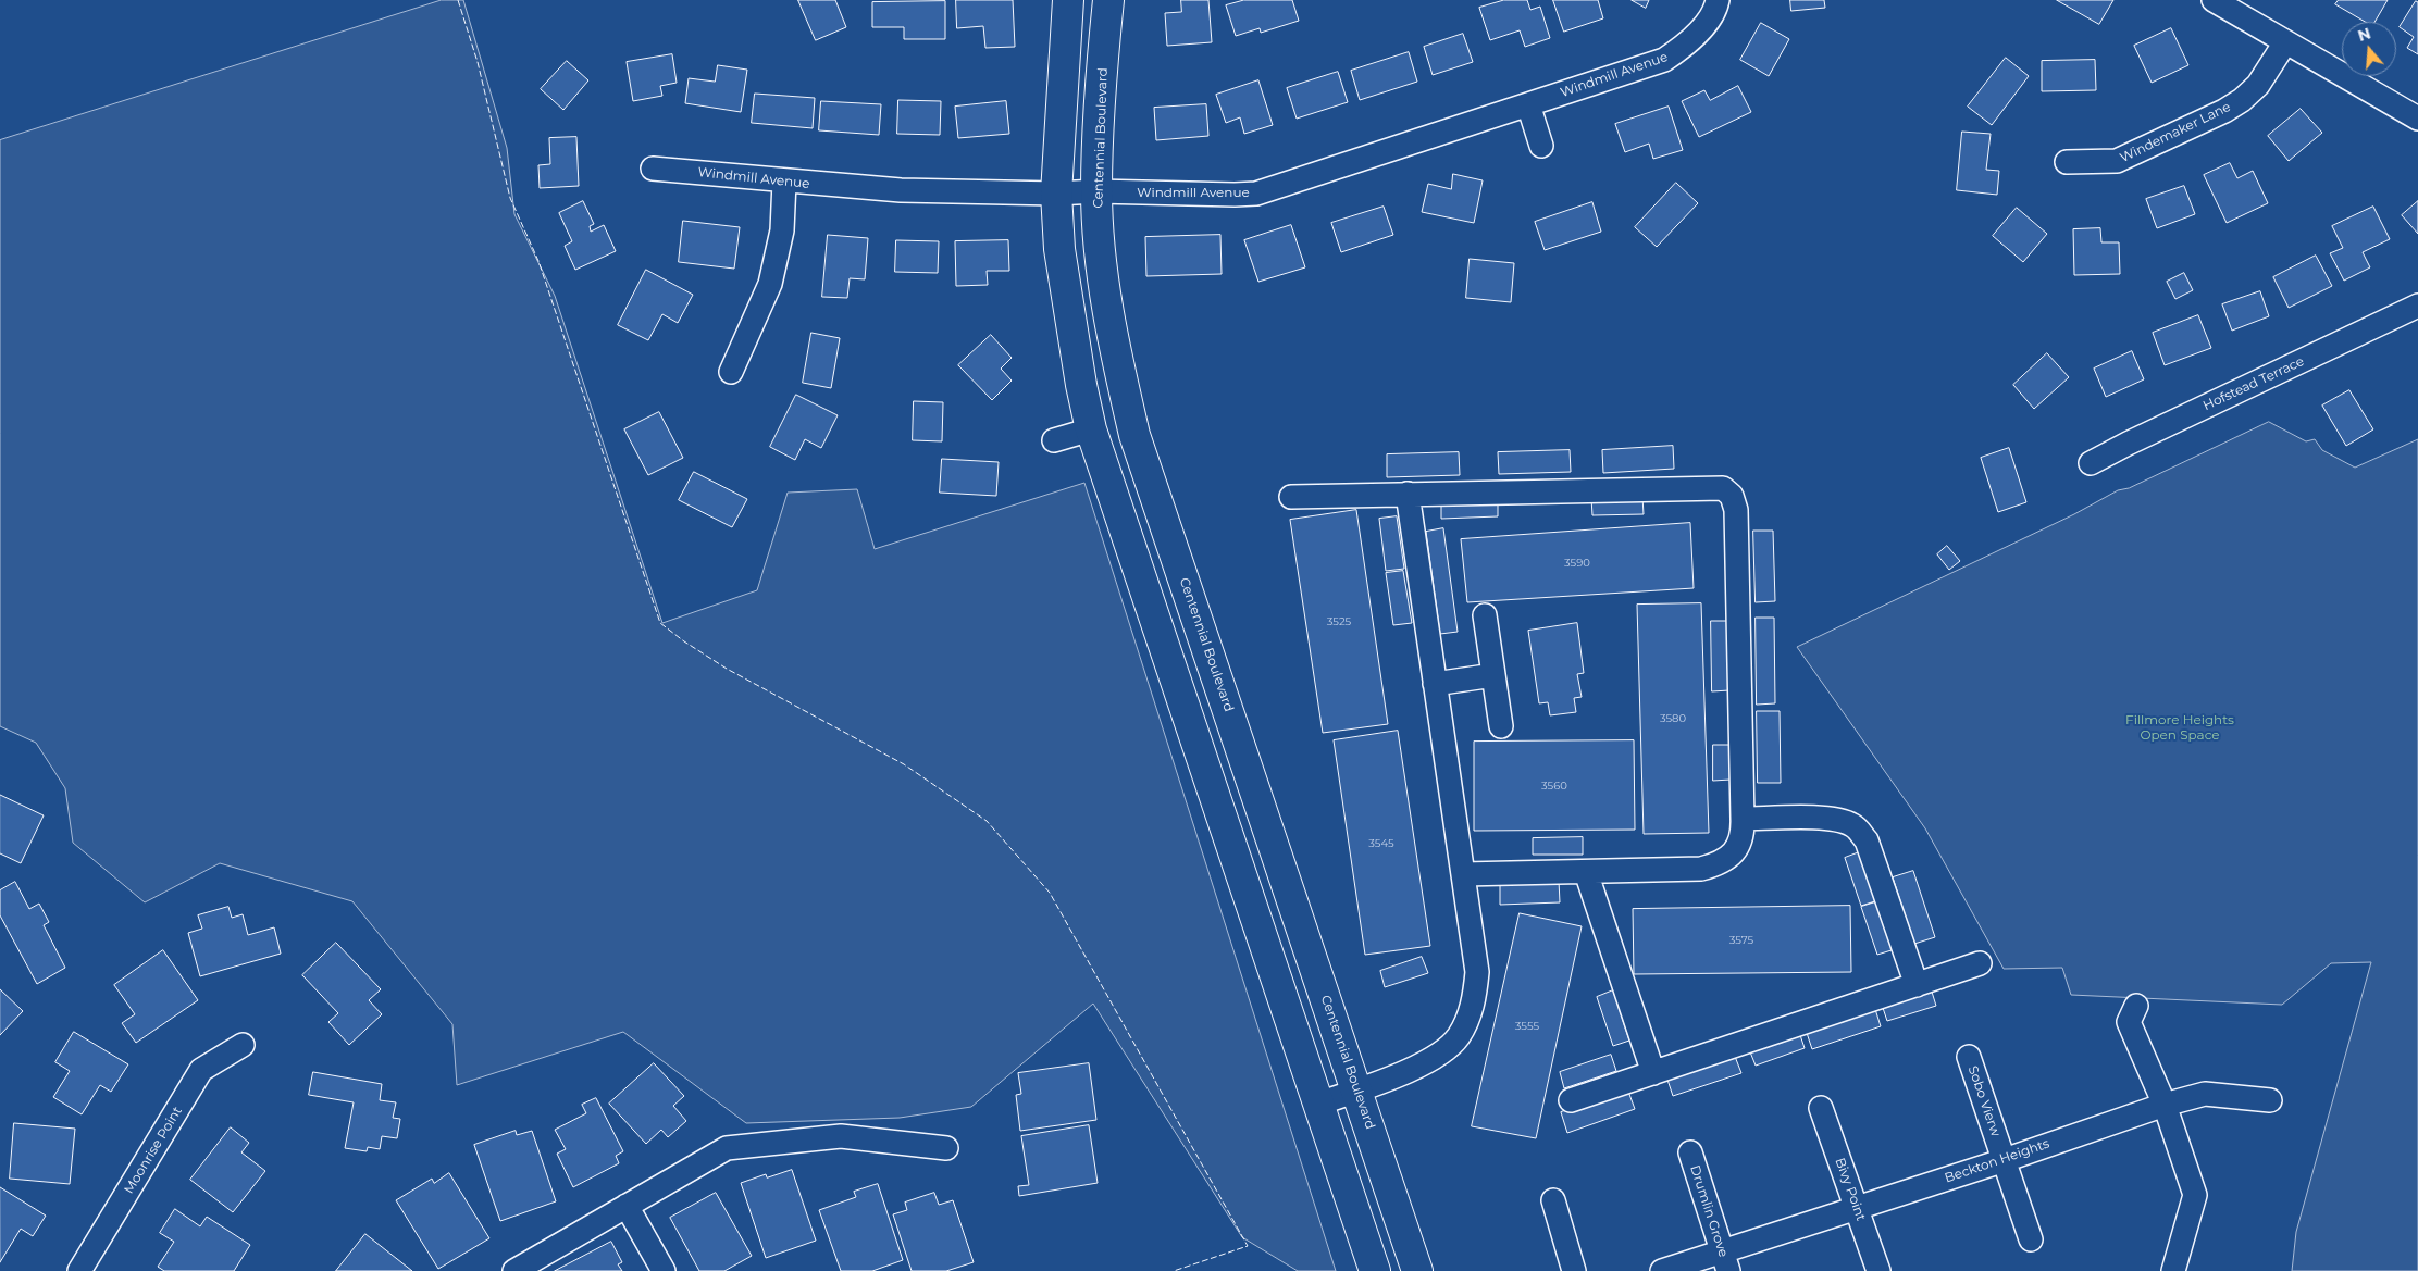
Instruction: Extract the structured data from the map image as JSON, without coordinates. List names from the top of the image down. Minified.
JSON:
{"streets":{"main road":["Centennial Boulevard"],"street":["Windmill Avenue","Windemaker Lane","Hofstead Terrace","Sobo Vierw","Moonrise Point","Beckton Heights","Bivy Point","Drumlin Grove"]},"crossings":[["Windmill Avenue","Centennial Boulevard"],["Sobo Vierw","Beckton Heights"],["Beckton Heights","Bivy Point"],["Beckton Heights","Drumlin Grove"]],"parks":["Fillmore Heights Open Space"],"house_numbers":["3590","3525","3580","3560","3545","3575","3555"],"north":"top"}
